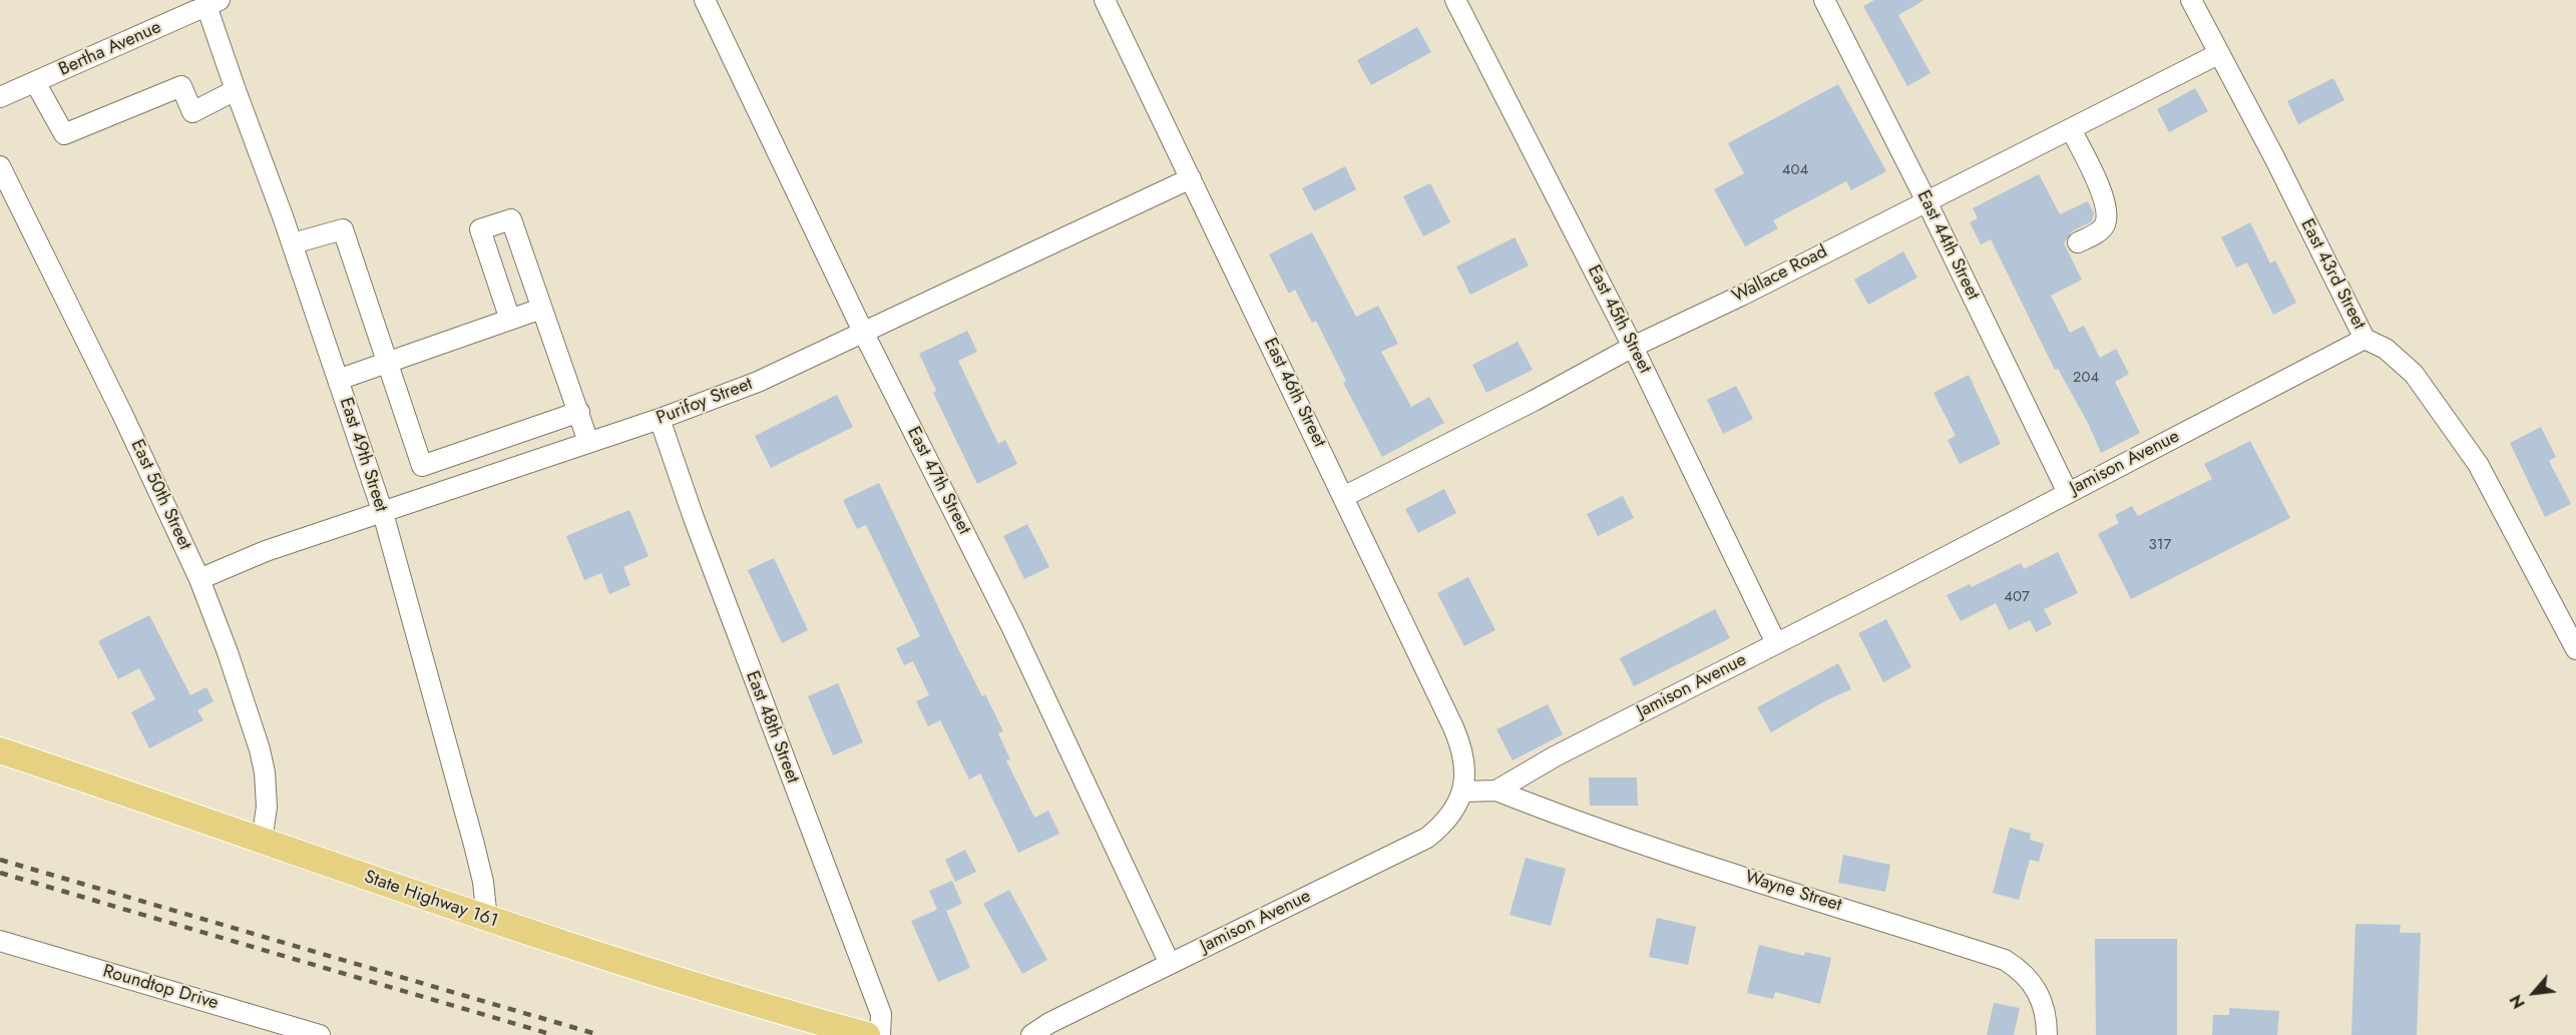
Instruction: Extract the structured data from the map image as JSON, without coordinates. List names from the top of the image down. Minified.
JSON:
{"streets":{"main road":["State Highway 161"],"street":["Bertha Avenue","East 44th Street","Wallace Road","East 43rd Street","East 45th Street","East 46th Street","Purifoy Street","East 49th Street","Jamison Avenue","East 47th Street","East 50th Street","East 48th Street","Wayne Street","Roundtop Drive"]},"crossings":[["Bertha Avenue","East 49th Street"],["East 44th Street","Wallace Road"],["East 44th Street","Jamison Avenue"],["Wallace Road","East 43rd Street"],["Wallace Road","East 45th Street"],["Wallace Road","East 46th Street"],["East 43rd Street","Jamison Avenue"],["East 45th Street","Jamison Avenue"],["East 46th Street","Purifoy Street"],["East 46th Street","Jamison Avenue"],["Purifoy Street","East 49th Street"],["Purifoy Street","East 47th Street"],["Purifoy Street","East 50th Street"],["Purifoy Street","East 48th Street"],["East 49th Street","State Highway 161"],["Jamison Avenue","East 47th Street"],["Jamison Avenue","Wayne Street"],["East 50th Street","State Highway 161"]],"house_numbers":["404","204","317","407"],"north":"bottom left"}
